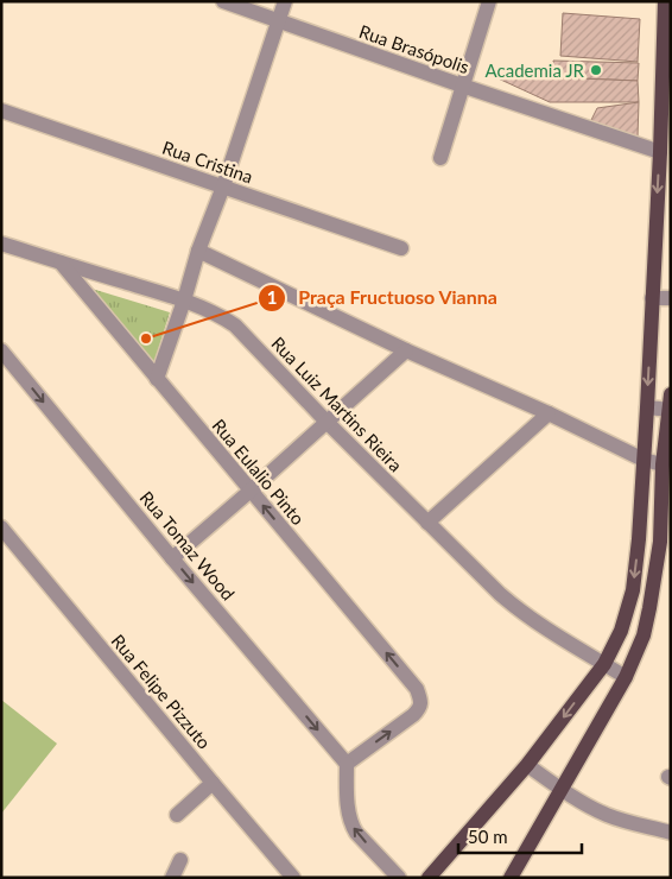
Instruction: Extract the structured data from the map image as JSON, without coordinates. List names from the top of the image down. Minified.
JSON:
{"streets":{"street":["Rua Brasópolis","Rua Cristina","Rua Luiz Martins Rieira","Rua Eulalio Pinto","Rua Tomaz Wood","Rua Felipe Pizzuto"]},"crossings":[["Rua Luiz Martins Rieira","Rua Eulalio Pinto"],["Rua Eulalio Pinto","Rua Tomaz Wood"]],"one_way":["Rua Tomaz Wood"],"places":["Academia JR","Praça Fructuoso Vianna"],"scale_bar":"50 m"}
